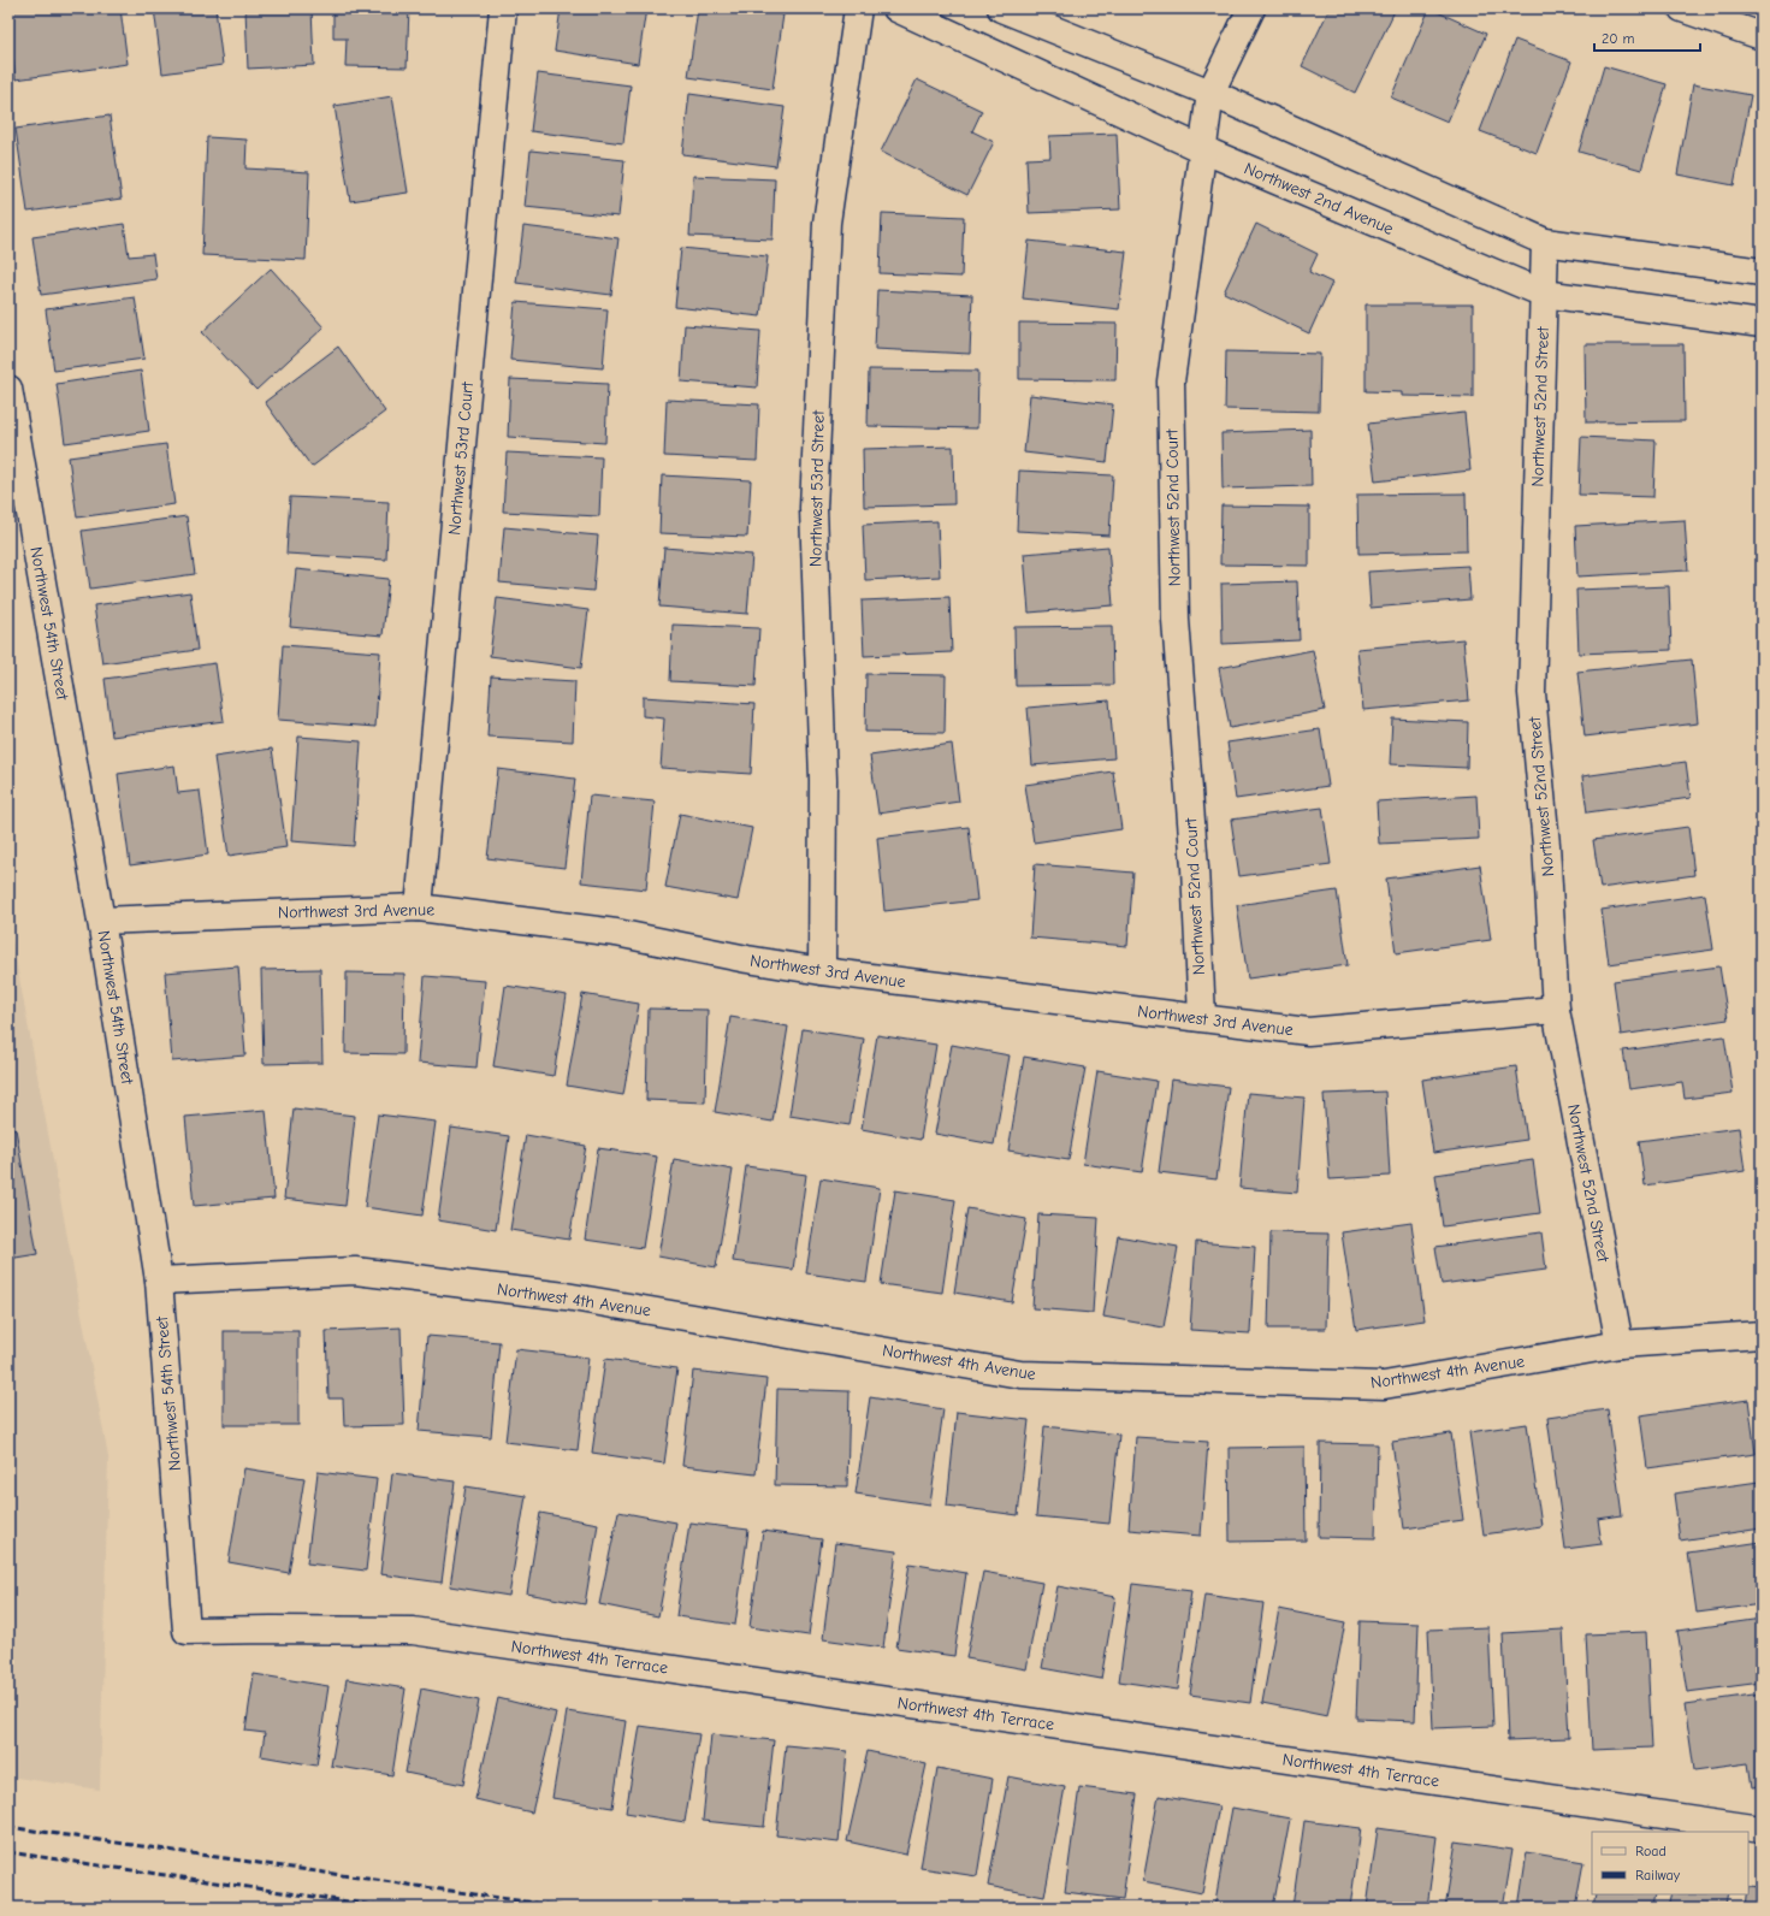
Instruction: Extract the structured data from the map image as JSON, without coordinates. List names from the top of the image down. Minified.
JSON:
{"streets":{"street":["Northwest 2nd Avenue","Northwest 52nd Street","Northwest 53rd Court","Northwest 53rd Street","Northwest 52nd Court","Northwest 54th Street","Northwest 3rd Avenue","Northwest 4th Avenue","Northwest 4th Terrace"]},"crossings":[["Northwest 2nd Avenue","Northwest 52nd Street"],["Northwest 2nd Avenue","Northwest 52nd Court"],["Northwest 52nd Street","Northwest 3rd Avenue"],["Northwest 52nd Street","Northwest 4th Avenue"],["Northwest 53rd Court","Northwest 3rd Avenue"],["Northwest 53rd Street","Northwest 3rd Avenue"],["Northwest 52nd Court","Northwest 3rd Avenue"],["Northwest 54th Street","Northwest 3rd Avenue"],["Northwest 54th Street","Northwest 4th Avenue"],["Northwest 54th Street","Northwest 4th Terrace"]],"legend":["Road","Railway"],"scale_bar":"20 m"}
